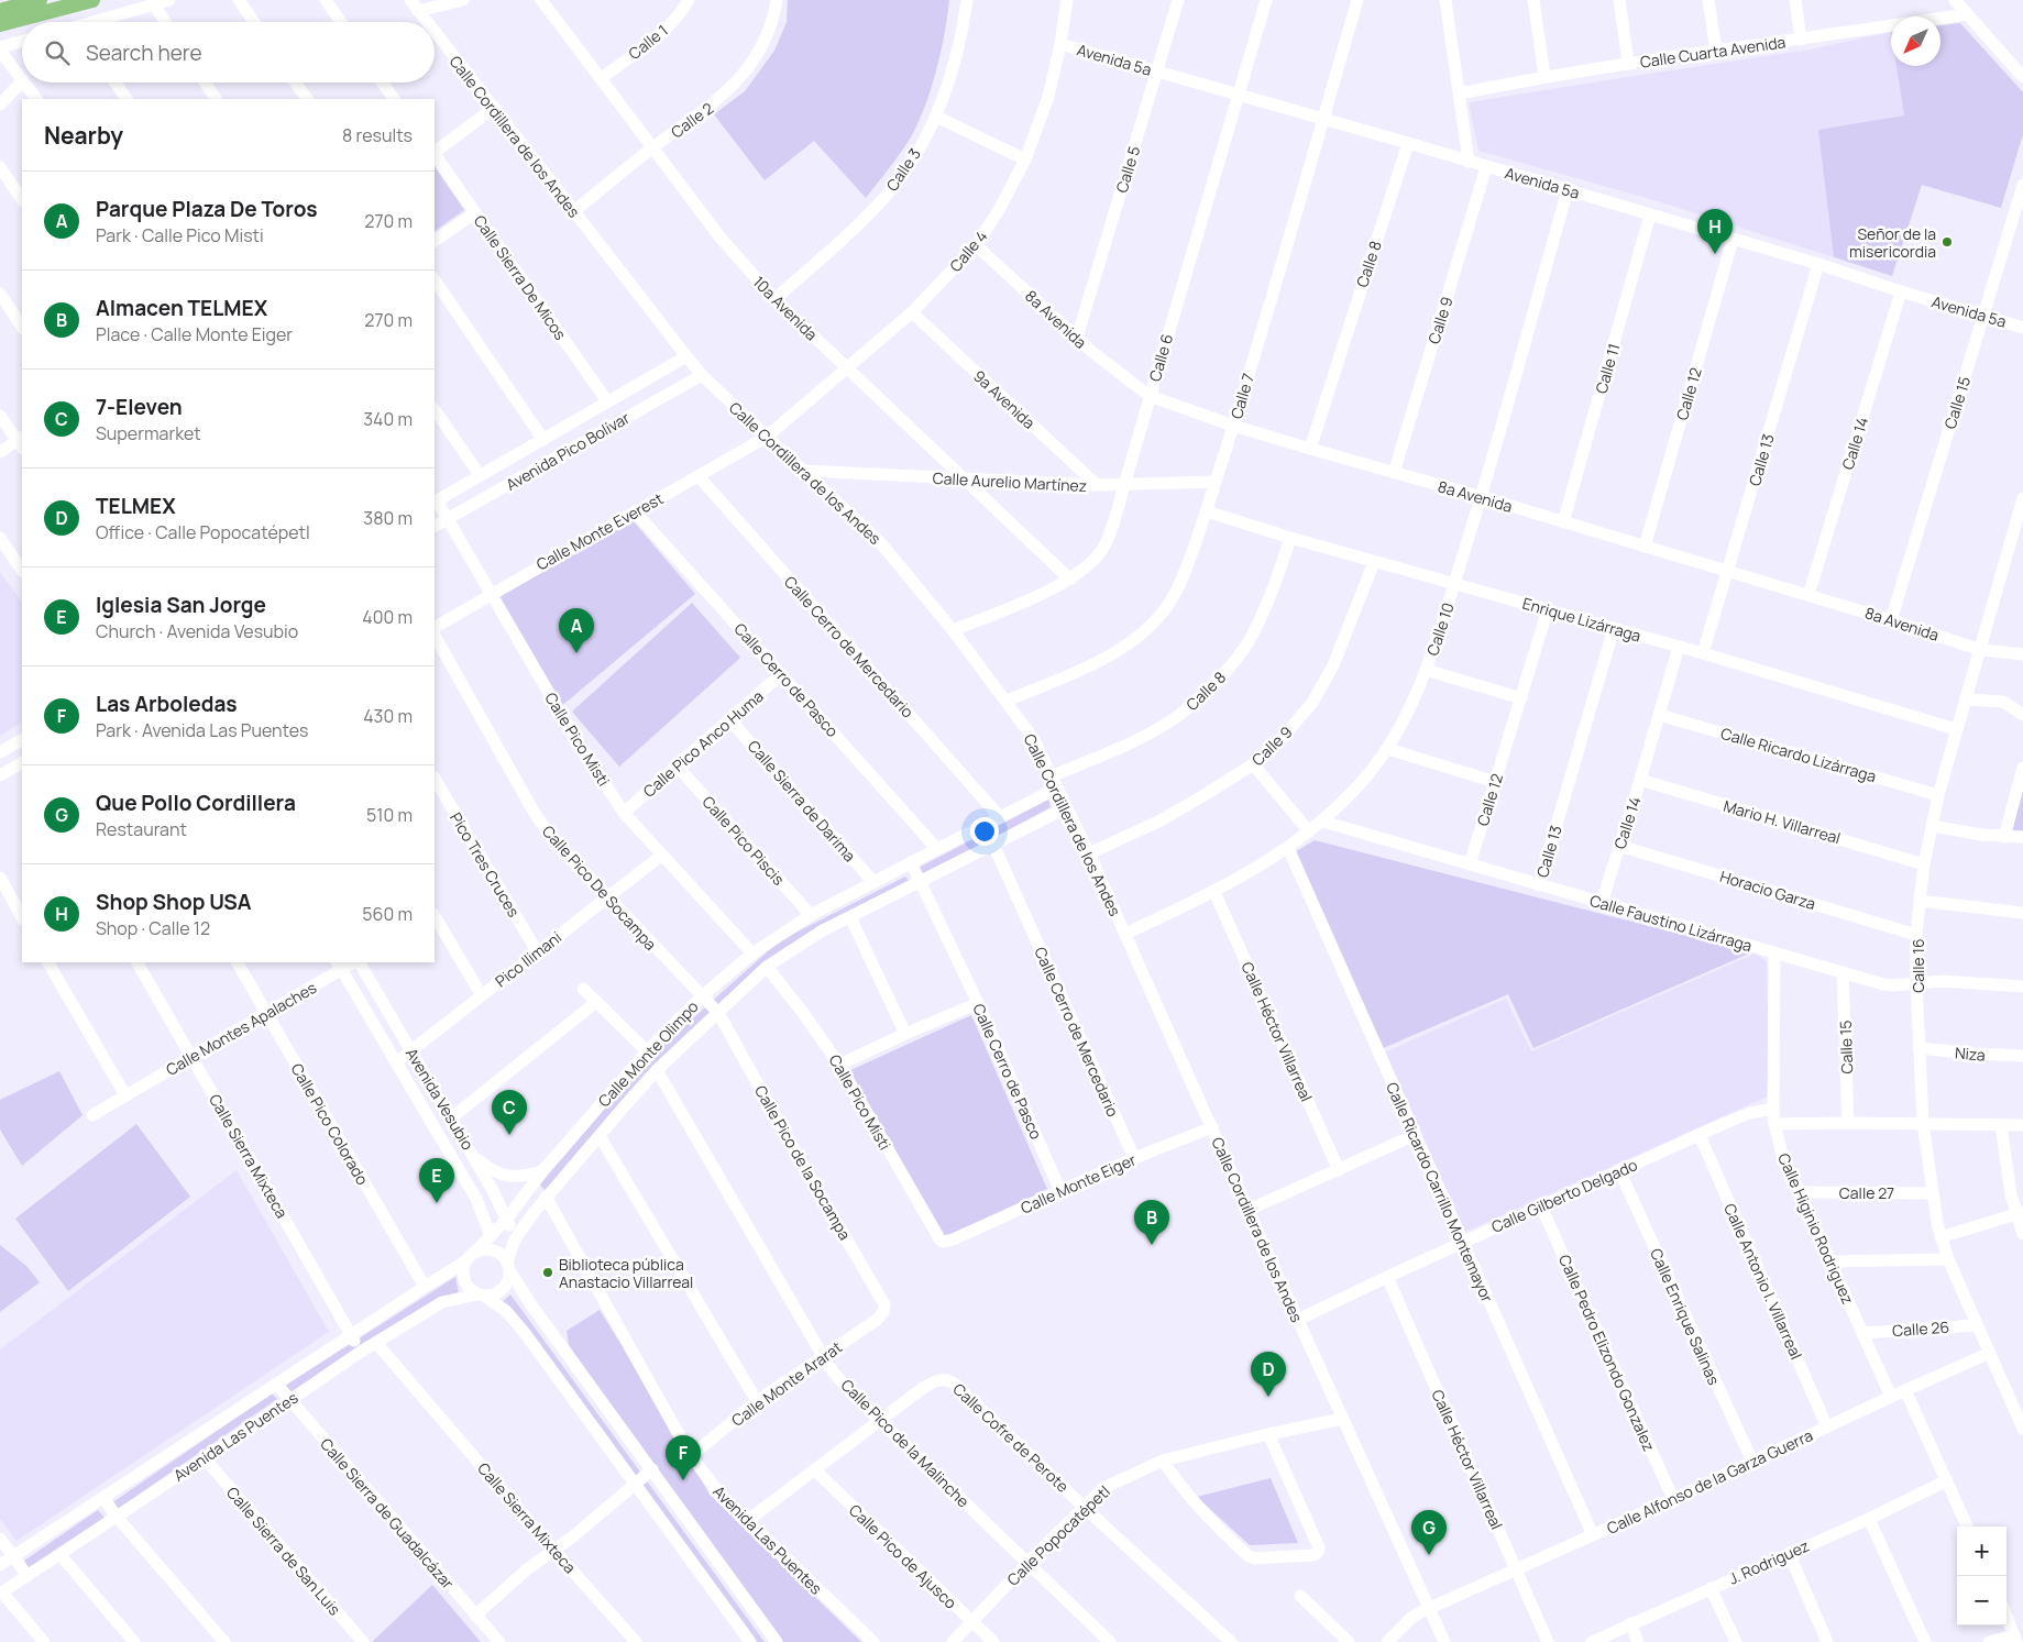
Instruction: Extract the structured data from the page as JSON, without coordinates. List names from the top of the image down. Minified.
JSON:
{"streets":{"street":["Calle 1","Calle Cuarta Avenida","Avenida 5a","Calle 2","Calle Cordillera de los Andes","Calle 3","Calle 5","Calle 4","Calle 8","Calle Sierra De Micos","10a Avenida","8a Avenida","Calle 9","Calle 6","Calle 11","Calle 12","Calle 7","9a Avenida","Calle 15","Calle 14","Avenida Pico Bolívar","Calle 13","Calle Aurelio Martínez","Calle Monte Everest","Enrique Lizárraga","Calle 10","Calle Cerro de Mercedario","Calle Cerro de Pasco","Calle Pico Misti","Calle Pico Anco Huma","Calle Ricardo Lizárraga","Calle Sierra de Darima","Mario H. Villarreal","Calle Pico Piscis","Pico Tres Cruces","Calle Pico De Socampa","Horacio Garza","Calle Faustino Lizárraga","Pico Ilimani","Calle 16","Calle Montes Apalaches","Calle Héctor Villarreal","Calle Monte Olimpo","Niza","Avenida Vesubio","Calle Pico Colorado","Calle Sierra Mixteca","Calle Pico de la Socampa","Calle Monte Eiger","Calle Ricardo Carrillo Montemayor","Calle 27","Calle Gilberto Delgado","Calle Higinio Rodriguez","Calle Antonio I. Villarreal","Calle Enrique Salinas","Calle 26","Calle Pedro Elizondo Gonzalez","Calle Monte Ararat","Avenida Las Puentes","Calle Cofre de Perote","Calle Pico de la Malinche","Calle Alfonso de la Garza Guerra","Calle Sierra de Guadalcázar","Calle Popocatépetl","Calle Sierra de San Luis","Calle Pico de Ajusco","J. Rodriguez"]},"crossings":[["Calle 1","10a Avenida"],["Avenida 5a","Calle 5"],["Avenida 5a","Calle 4"],["Avenida 5a","Calle 8"],["Avenida 5a","Calle 9"],["Avenida 5a","Calle 6"],["Avenida 5a","Calle 11"],["Avenida 5a","Calle 12"],["Avenida 5a","Calle 7"],["Avenida 5a","Calle 15"],["Avenida 5a","Calle 14"],["Avenida 5a","Calle 13"],["Avenida 5a","Calle 10"],["Calle 2","Calle Cordillera de los Andes"],["Calle 2","10a Avenida"],["Calle Cordillera de los Andes","Calle 4"],["Calle Cordillera de los Andes","Calle 8"],["Calle Cordillera de los Andes","Calle 9"],["Calle Cordillera de los Andes","Calle 6"],["Calle Cordillera de los Andes","Calle 7"],["Calle Cordillera de los Andes","Avenida Pico Bolívar"],["Calle Cordillera de los Andes","Calle Aurelio Martínez"],["Calle Cordillera de los Andes","Calle Monte Everest"],["Calle Cordillera de los Andes","Calle 10"],["Calle Cordillera de los Andes","Calle Monte Olimpo"],["Calle Cordillera de los Andes","Calle Monte Eiger"],["Calle Cordillera de los Andes","Calle Gilberto Delgado"],["Calle Cordillera de los Andes","Calle Alfonso de la Garza Guerra"],["Calle Cordillera de los Andes","Calle Popocatépetl"],["Calle 3","10a Avenida"],["Calle 5","8a Avenida"],["Calle 4","10a Avenida"],["Calle 4","8a Avenida"],["Calle 4","9a Avenida"],["Calle 4","Calle Monte Everest"],["Calle 8","8a Avenida"],["Calle 8","Enrique Lizárraga"],["Calle Sierra De Micos","Avenida Pico Bolívar"],["10a Avenida","Calle 6"],["10a Avenida","Calle Aurelio Martínez"],["8a Avenida","Calle 9"],["8a Avenida","Calle 6"],["8a Avenida","Calle 11"],["8a Avenida","Calle 12"],["8a Avenida","Calle 7"],["8a Avenida","Calle 15"],["8a Avenida","Calle 14"],["8a Avenida","Calle 13"],["8a Avenida","Calle 10"],["8a Avenida","Calle 16"],["Calle 9","Enrique Lizárraga"],["Calle 6","Calle Aurelio Martínez"],["Calle 12","Enrique Lizárraga"],["Calle 12","Calle Faustino Lizárraga"],["Calle 7","Calle Aurelio Martínez"],["Calle 7","Enrique Lizárraga"],["9a Avenida","Calle Aurelio Martínez"],["Calle 15","Calle Faustino Lizárraga"],["Calle 14","Enrique Lizárraga"],["Calle 14","Calle Ricardo Lizárraga"],["Calle 14","Mario H. Villarreal"],["Calle 14","Horacio Garza"],["Calle 14","Calle Faustino Lizárraga"],["Avenida Pico Bolívar","Calle Pico Misti"],["Calle 13","Enrique Lizárraga"],["Calle 13","Calle Faustino Lizárraga"],["Calle Monte Everest","Calle Cerro de Mercedario"],["Calle Monte Everest","Calle Cerro de Pasco"],["Calle Monte Everest","Calle Pico Misti"],["Enrique Lizárraga","Calle 10"],["Enrique Lizárraga","Calle 16"],["Calle 10","Calle Faustino Lizárraga"],["Calle 10","Calle Héctor Villarreal"],["Calle 10","Calle Ricardo Carrillo Montemayor"],["Calle Cerro de Mercedario","Calle Monte Olimpo"],["Calle Cerro de Mercedario","Calle Monte Eiger"],["Calle Cerro de Pasco","Calle Pico Anco Huma"],["Calle Cerro de Pasco","Calle Monte Olimpo"],["Calle Cerro de Pasco","Calle Monte Eiger"],["Calle Pico Misti","Calle Pico Anco Huma"],["Calle Pico Misti","Pico Ilimani"],["Calle Pico Misti","Calle Monte Olimpo"],["Calle Pico Misti","Calle Monte Eiger"],["Calle Pico Anco Huma","Calle Sierra de Darima"],["Calle Pico Anco Huma","Calle Pico Piscis"],["Calle Ricardo Lizárraga","Calle 16"],["Calle Sierra de Darima","Calle Monte Olimpo"],["Mario H. Villarreal","Calle 16"],["Calle Pico Piscis","Calle Monte Olimpo"],["Pico Tres Cruces","Pico Ilimani"],["Calle Pico De Socampa","Pico Ilimani"],["Calle Pico De Socampa","Calle Monte Olimpo"],["Calle Pico De Socampa","Calle Pico de la Socampa"],["Horacio Garza","Calle 16"],["Calle Faustino Lizárraga","Calle 16"],["Calle Faustino Lizárraga","Calle Higinio Rodriguez"],["Pico Ilimani","Avenida Vesubio"],["Calle 16","Niza"],["Calle 16","Calle 27"],["Calle 16","Calle 26"],["Calle 16","Calle Alfonso de la Garza Guerra"],["Calle Montes Apalaches","Avenida Vesubio"],["Calle Montes Apalaches","Calle Pico Colorado"],["Calle Montes Apalaches","Calle Sierra Mixteca"],["Calle Héctor Villarreal","Calle Gilberto Delgado"],["Calle Héctor Villarreal","Calle Alfonso de la Garza Guerra"],["Calle Monte Olimpo","Avenida Vesubio"],["Calle Monte Olimpo","Calle Pico de la Socampa"],["Calle Monte Olimpo","Avenida Las Puentes"],["Calle Monte Olimpo","Calle Pico de la Malinche"],["Calle Pico Colorado","Avenida Las Puentes"],["Calle Sierra Mixteca","Avenida Las Puentes"],["Calle Pico de la Socampa","Calle Monte Ararat"],["Calle Ricardo Carrillo Montemayor","Calle Gilberto Delgado"],["Calle Ricardo Carrillo Montemayor","Calle Alfonso de la Garza Guerra"],["Calle 27","Calle Higinio Rodriguez"],["Calle Gilberto Delgado","Calle Higinio Rodriguez"],["Calle Gilberto Delgado","Calle Antonio I. Villarreal"],["Calle Gilberto Delgado","Calle Enrique Salinas"],["Calle Gilberto Delgado","Calle Pedro Elizondo Gonzalez"],["Calle Higinio Rodriguez","Calle 26"],["Calle Higinio Rodriguez","Calle Alfonso de la Garza Guerra"],["Calle Antonio I. Villarreal","Calle Alfonso de la Garza Guerra"],["Calle Enrique Salinas","Calle Alfonso de la Garza Guerra"],["Calle Pedro Elizondo Gonzalez","Calle Alfonso de la Garza Guerra"],["Calle Monte Ararat","Avenida Las Puentes"],["Calle Monte Ararat","Calle Pico de la Malinche"],["Avenida Las Puentes","Calle Cofre de Perote"],["Avenida Las Puentes","Calle Sierra de Guadalcázar"],["Avenida Las Puentes","Calle Sierra de San Luis"],["Calle Cofre de Perote","Calle Pico de la Malinche"],["Calle Cofre de Perote","Calle Popocatépetl"],["Calle Cofre de Perote","Calle Pico de Ajusco"],["Calle Pico de la Malinche","Calle Popocatépetl"],["Calle Popocatépetl","Calle Pico de Ajusco"]],"places":["Señor de la misericordia","Biblioteca pública Anastacio Villarreal"],"north":"bottom left","page":{"search":"Search here","heading":["Nearby","8 results"],"list":[{"mark":"A","name":"Parque Plaza De Toros","note":"Park · Calle Pico Misti","value":"270 m"},{"mark":"B","name":"Almacen TELMEX","note":"Place · Calle Monte Eiger","value":"270 m"},{"mark":"C","name":"7-Eleven","note":"Supermarket","value":"340 m"},{"mark":"D","name":"TELMEX","note":"Office · Calle Popocatépetl","value":"380 m"},{"mark":"E","name":"Iglesia San Jorge","note":"Church · Avenida Vesubio","value":"400 m"},{"mark":"F","name":"Las Arboledas","note":"Park · Avenida Las Puentes","value":"430 m"},{"mark":"G","name":"Que Pollo Cordillera","note":"Restaurant","value":"510 m"},{"mark":"H","name":"Shop Shop USA","note":"Shop · Calle 12","value":"560 m"}],"pins":["H","A","C","E","B","D","F","G"],"map_buttons":["+","−"]}}
